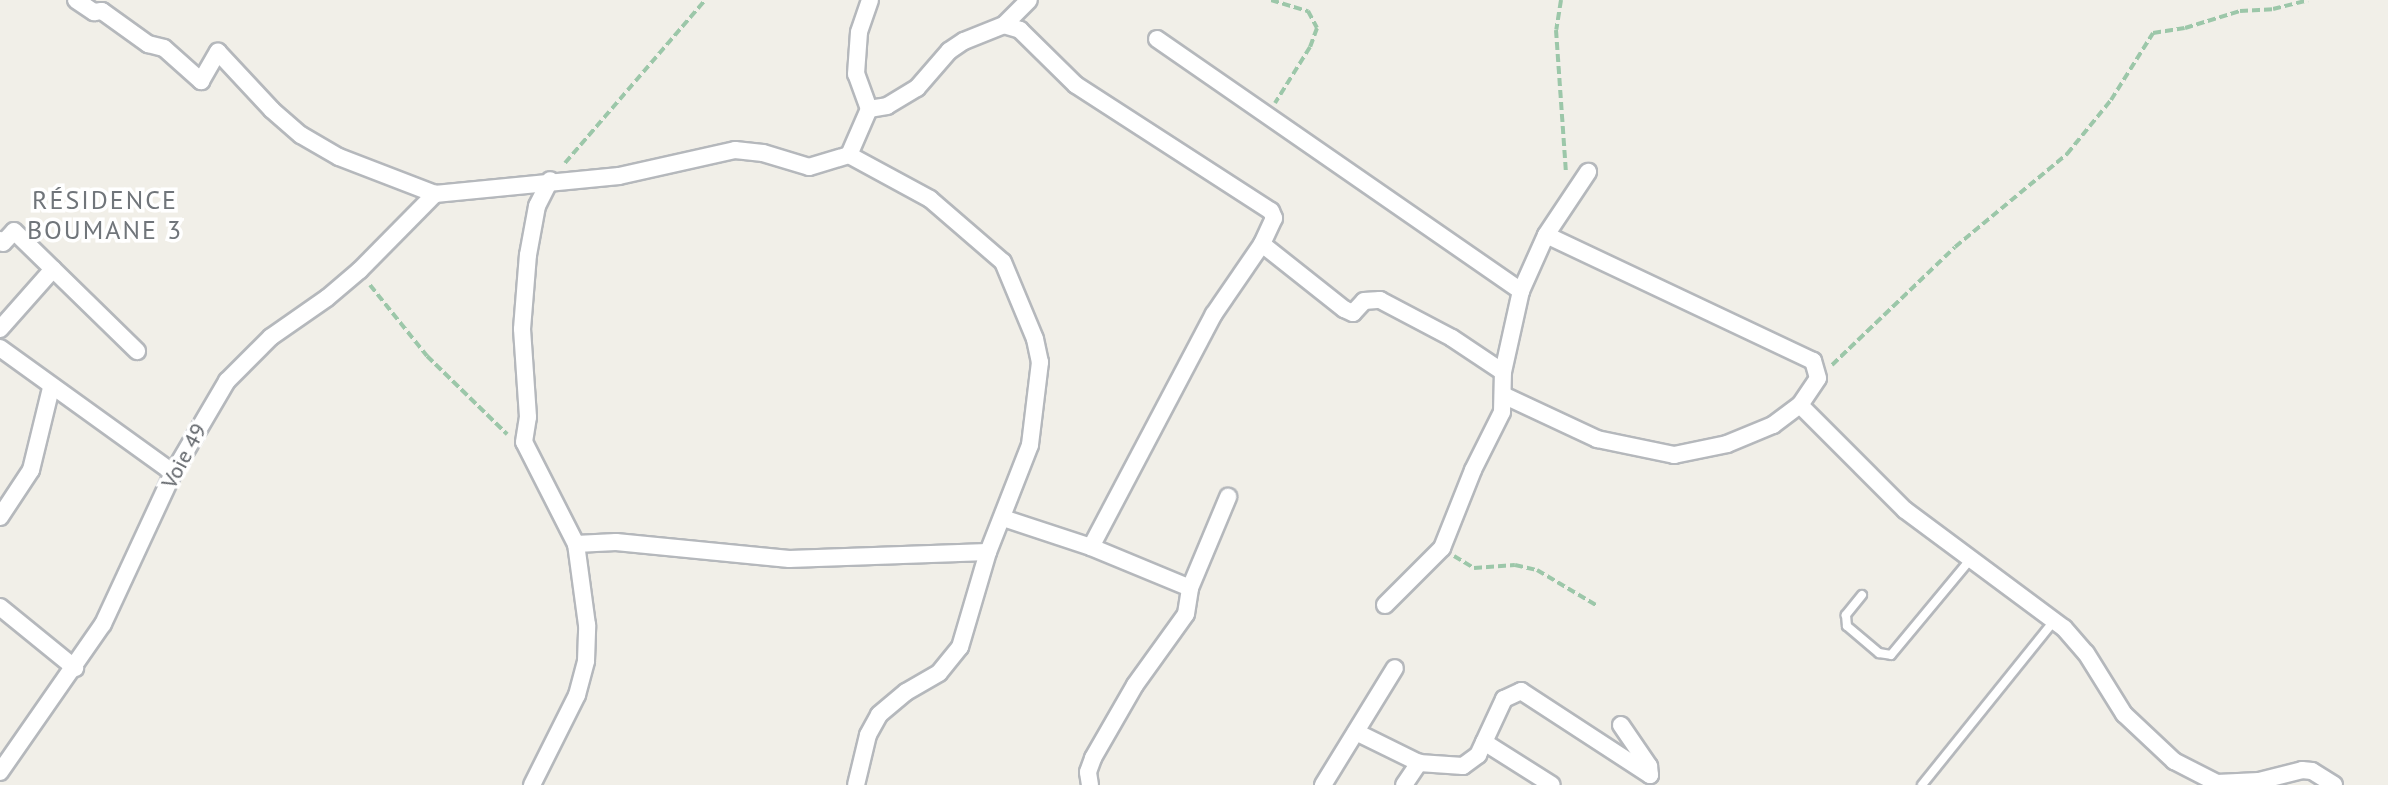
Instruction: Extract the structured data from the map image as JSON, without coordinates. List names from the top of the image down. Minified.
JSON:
{"streets":{"street":["Voie 49"]},"districts":["RÉSIDENCE BOUMANE 3"]}
